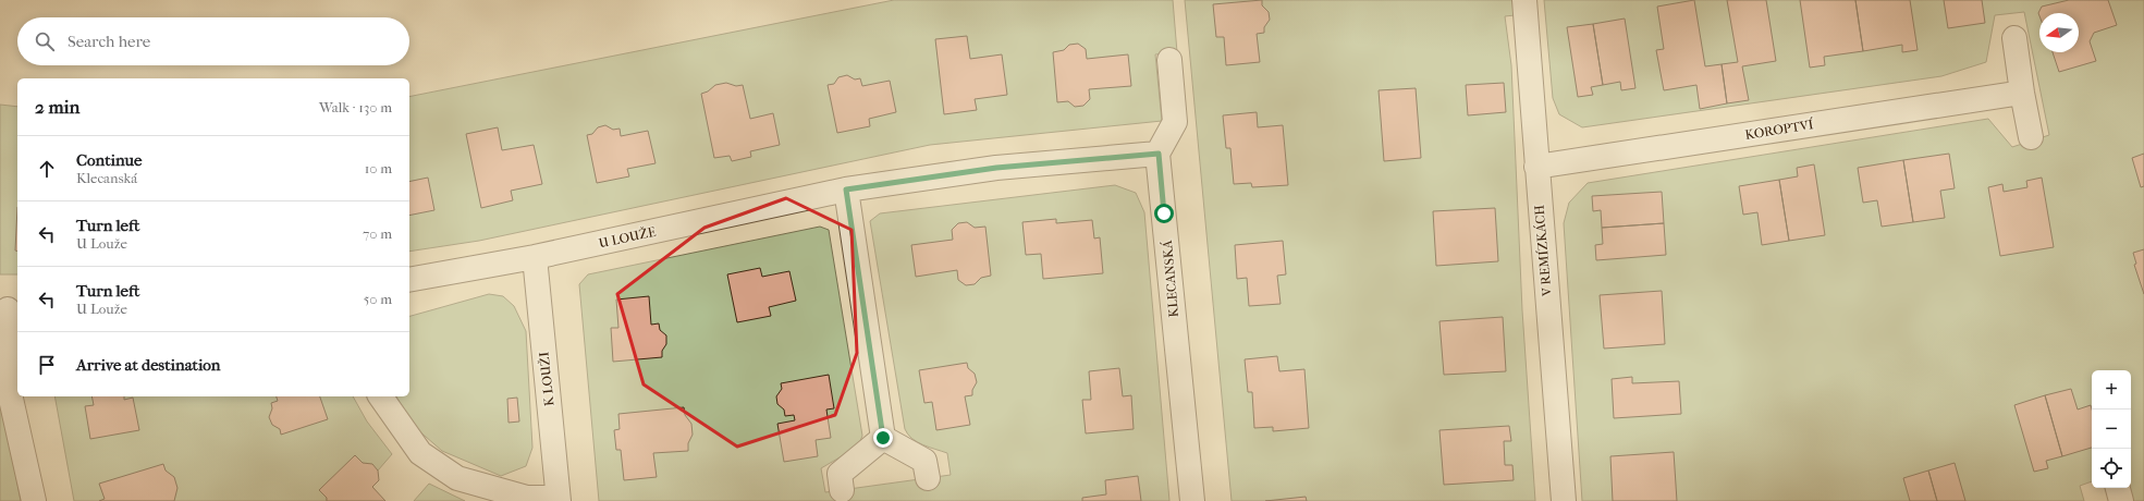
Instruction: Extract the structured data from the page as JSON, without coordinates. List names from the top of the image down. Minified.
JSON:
{"streets":{"street":["KOROPTVÍ","U LOUŽE","V REMÍZKÁCH","KLECANSKÁ","K LOUŽI"]},"crossings":[["KOROPTVÍ","V REMÍZKÁCH"],["U LOUŽE","KLECANSKÁ"],["U LOUŽE","K LOUŽI"]],"north":"left","page":{"search":"Search here","heading":["2 min","Walk · 130 m"],"list":[["Continue","Klecanská","10 m"],["Turn left","U Louže","70 m"],["Turn left","U Louže","50 m"],"Arrive at destination"],"map_buttons":["+","−"]}}
